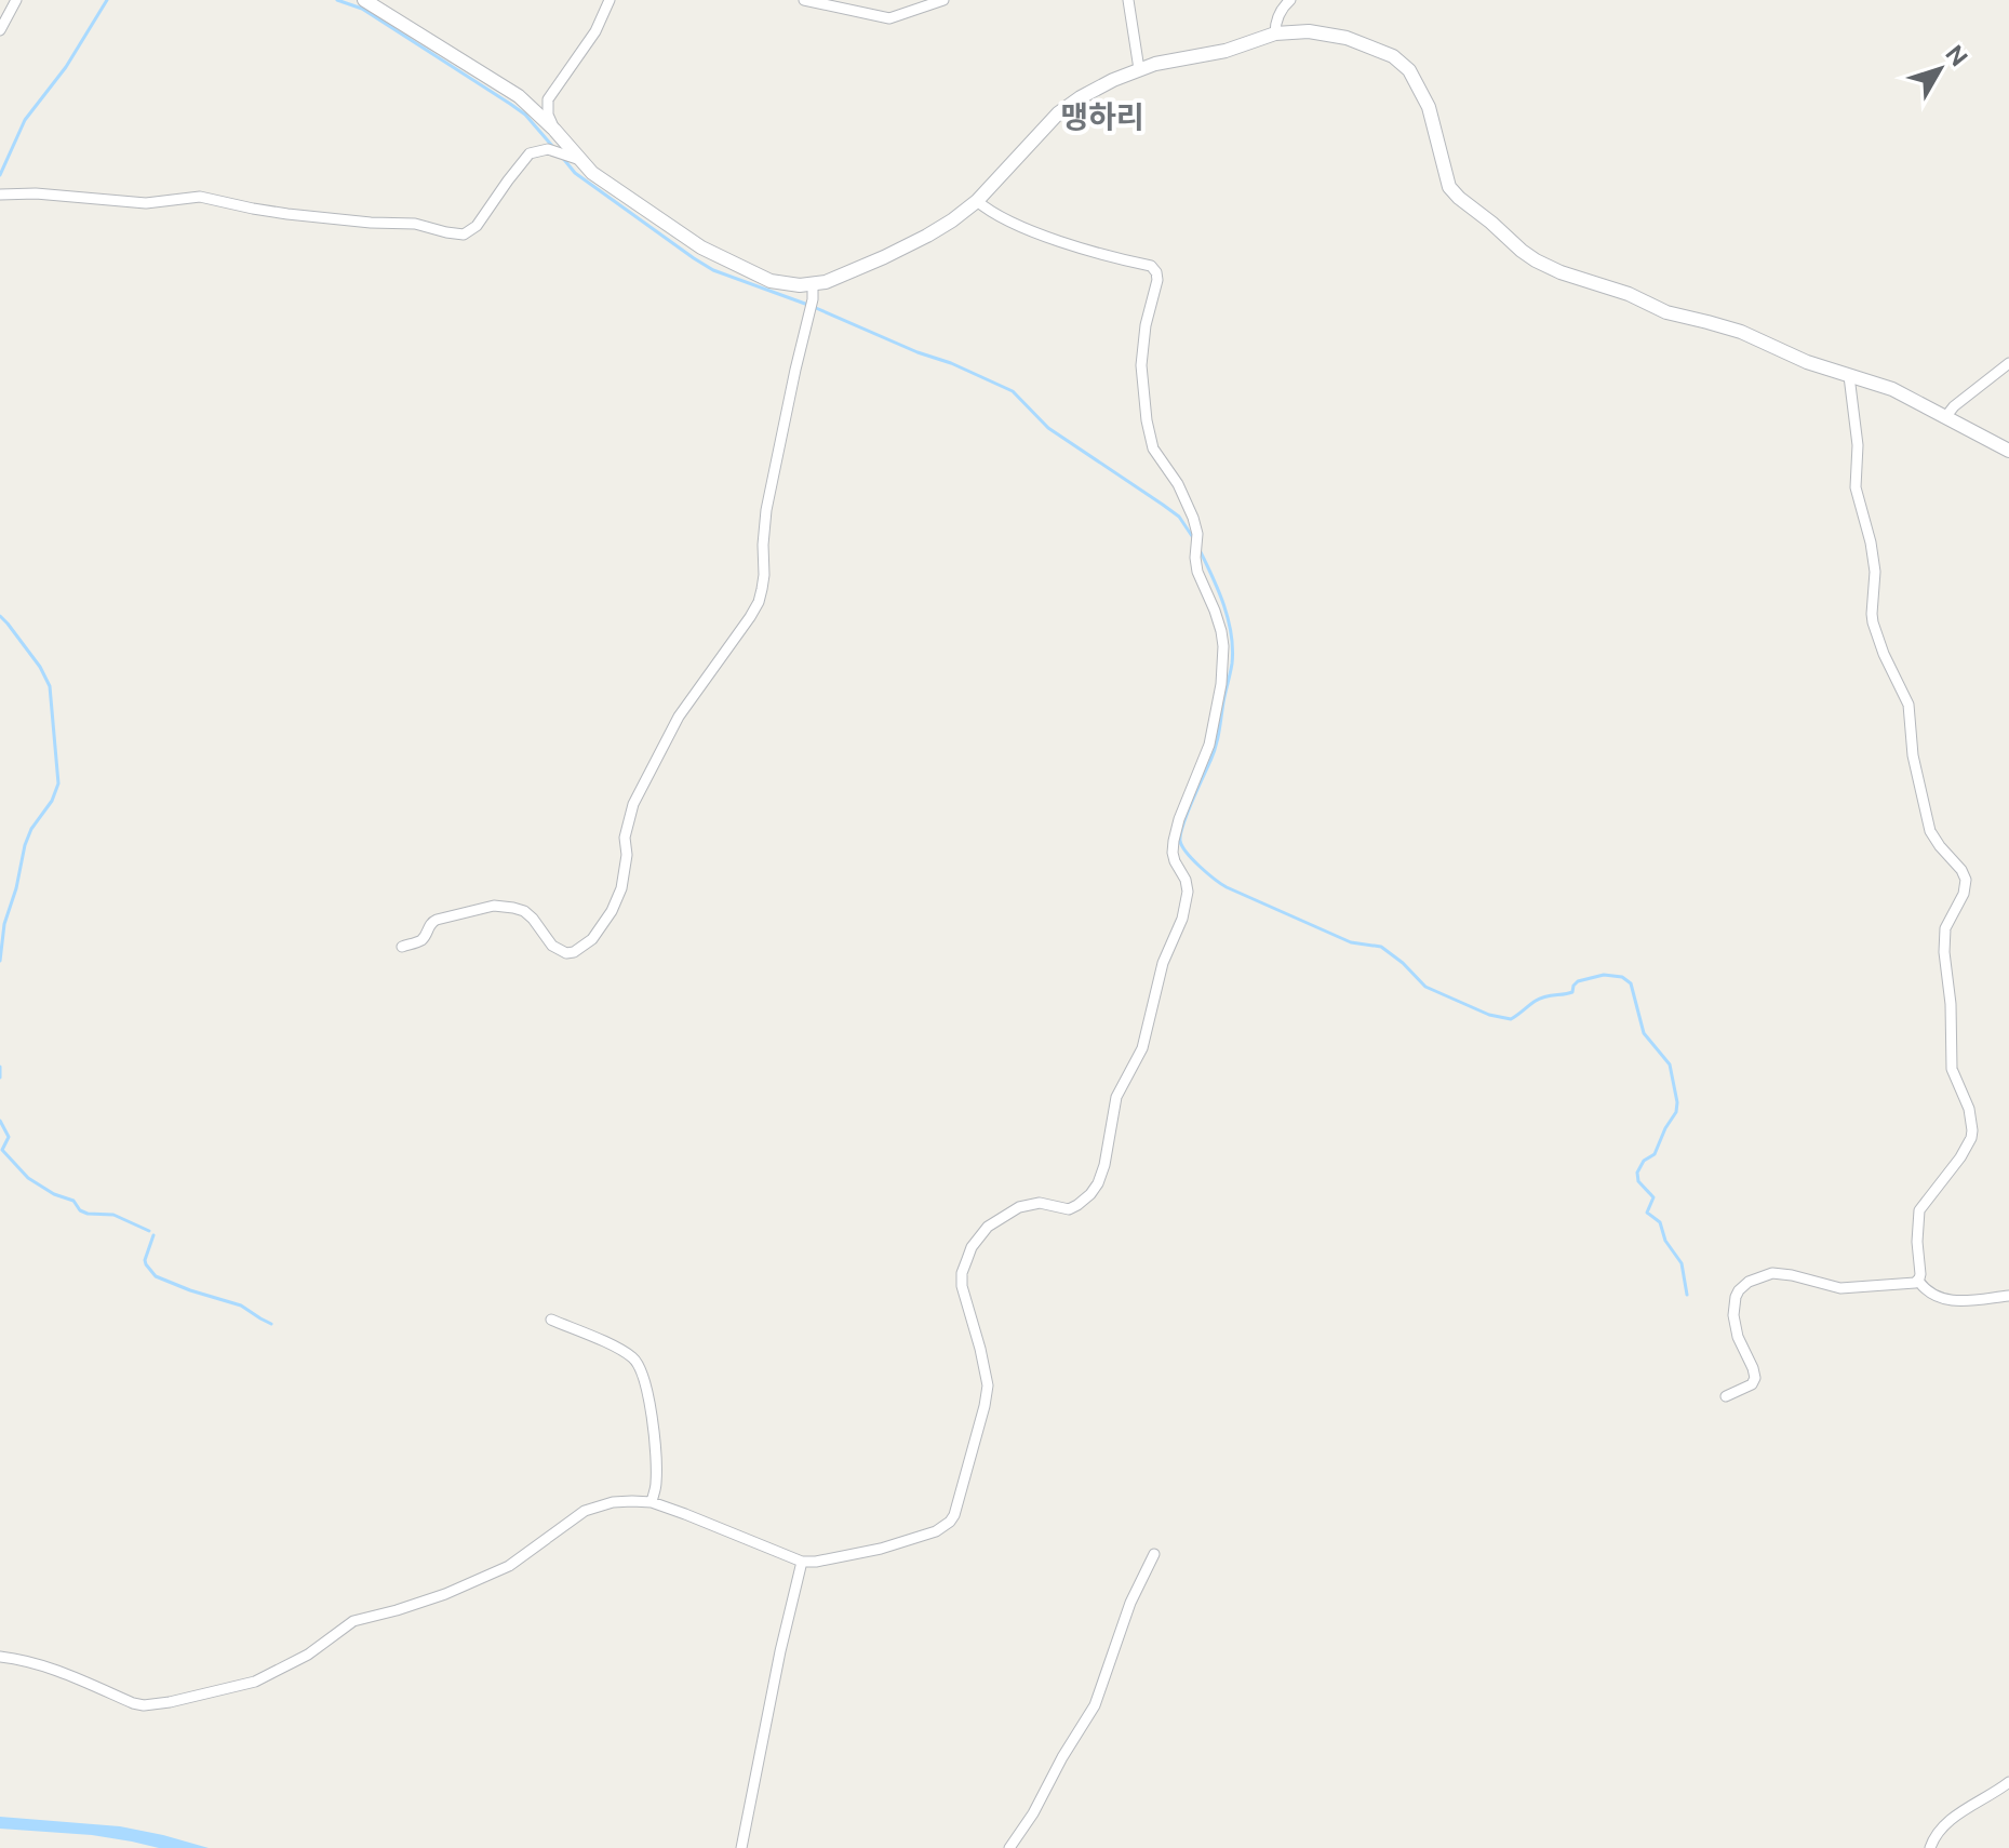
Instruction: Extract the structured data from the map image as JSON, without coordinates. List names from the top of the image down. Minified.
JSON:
{"districts":["맹하리"],"north":"top right"}
